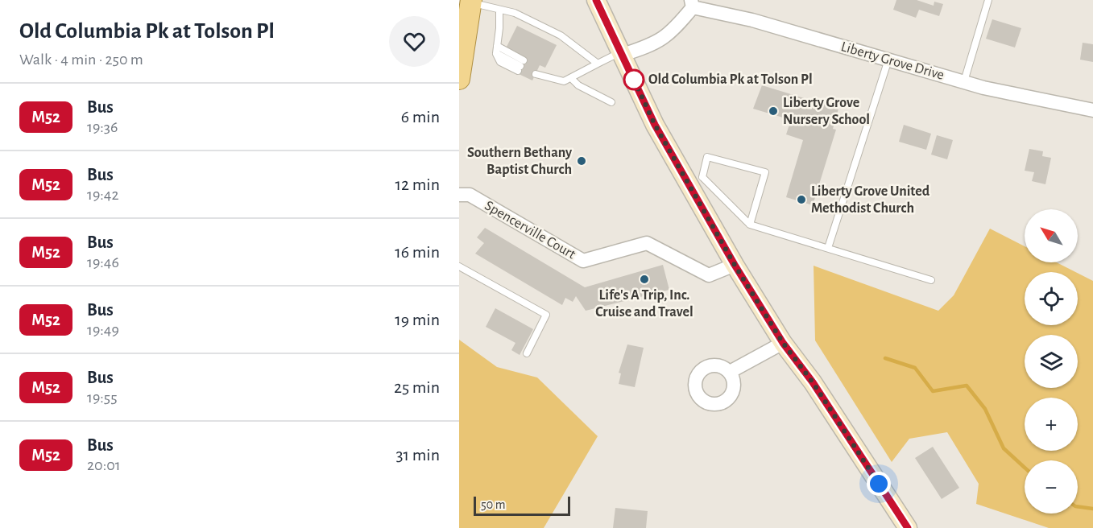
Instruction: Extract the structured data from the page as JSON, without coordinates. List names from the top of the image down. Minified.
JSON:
{"streets":{"street":["Liberty Grove Drive","Spencerville Court"]},"places":["Old Columbia Pk at Tolson Pl","Liberty Grove Nursery School","Southern Bethany Baptist Church","Liberty Grove United Methodist Church","Life's A Trip, Inc. Cruise and Travel"],"lines":["bus line M52"],"scale_bar":"50 m","north":"top left","page":{"heading":["Old Columbia Pk at Tolson Pl","Walk · 4 min · 250 m"],"list":[{"mark":"M52","name":"Bus","note":"19:36","value":"6 min"},{"mark":"M52","name":"Bus","note":"19:42","value":"12 min"},{"mark":"M52","name":"Bus","note":"19:46","value":"16 min"},{"mark":"M52","name":"Bus","note":"19:49","value":"19 min"},{"mark":"M52","name":"Bus","note":"19:55","value":"25 min"},{"mark":"M52","name":"Bus","note":"20:01","value":"31 min"}],"map_buttons":["+","−"],"scale":"50 m"}}
